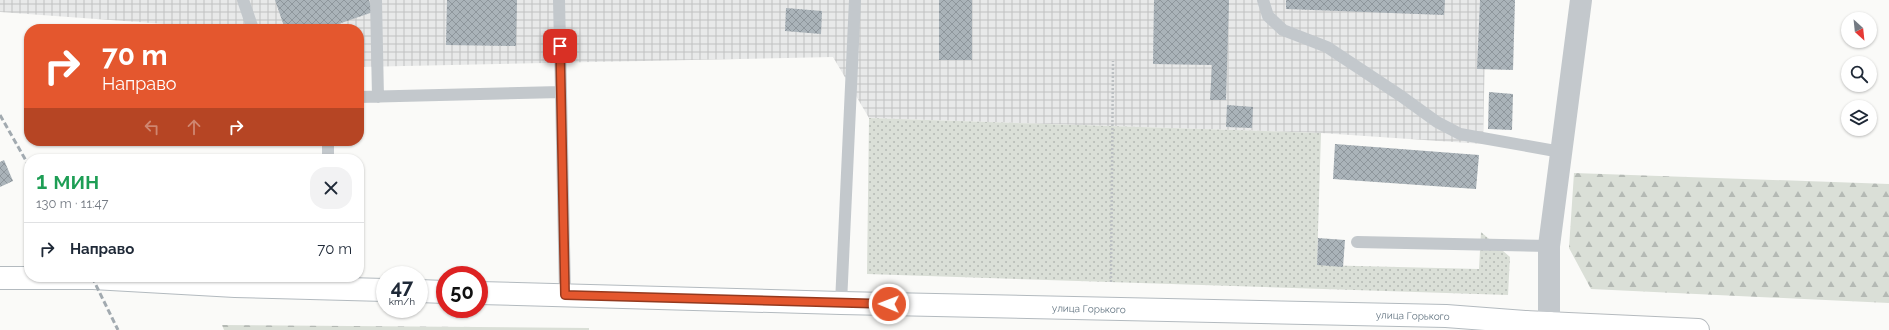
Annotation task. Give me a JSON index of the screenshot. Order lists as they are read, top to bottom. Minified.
{"streets":{"main road":["улица Горького"]},"north":"bottom right","page":{"turn":["70 m","Направо"],"heading":["1 мин","130 m · 11:47"],"list":[{"name":"Направо","value":"70 m"}],"speed":"47 km/h","limit":"50"}}
